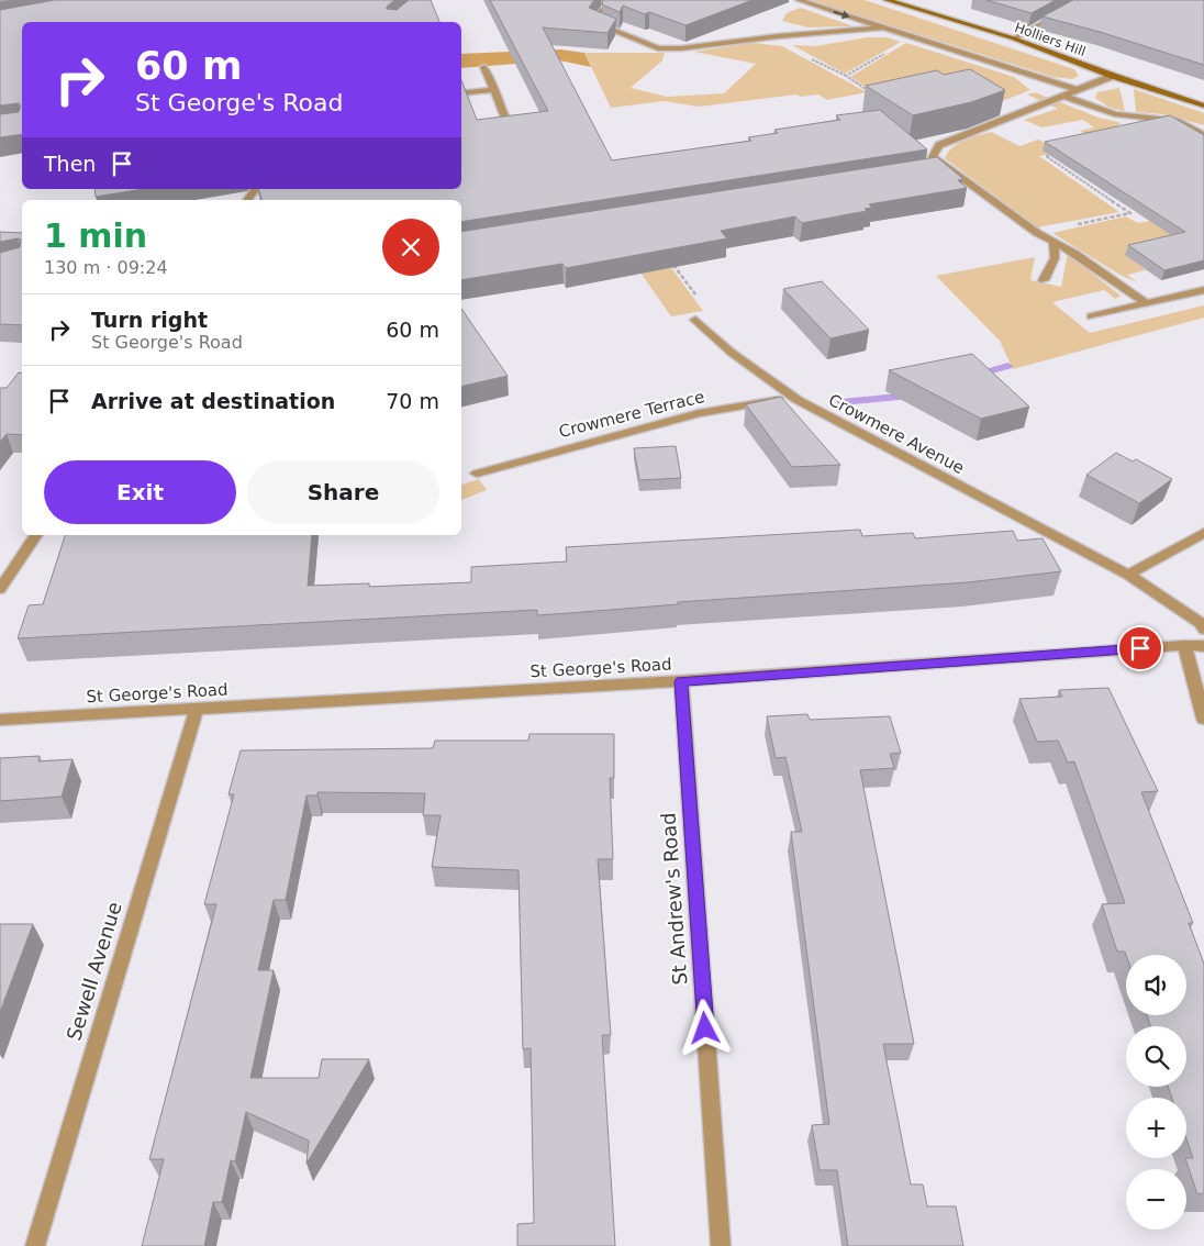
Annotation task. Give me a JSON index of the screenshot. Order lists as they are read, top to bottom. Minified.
{"streets":{"main road":["Holliers Hill"],"street":["Crowmere Terrace","Crowmere Avenue","St George's Road","St Andrew's Road","Sewell Avenue"]},"crossings":[["Crowmere Terrace","Crowmere Avenue"],["St George's Road","St Andrew's Road"],["St George's Road","Sewell Avenue"]],"page":{"turn":["60 m","St George's Road"],"then":"Then","heading":["1 min","130 m · 09:24"],"list":[{"name":"Turn right","note":"St George's Road","value":"60 m"},{"name":"Arrive at destination","value":"70 m"}],"buttons":["Exit","Share"],"map_buttons":["+","−"]}}
